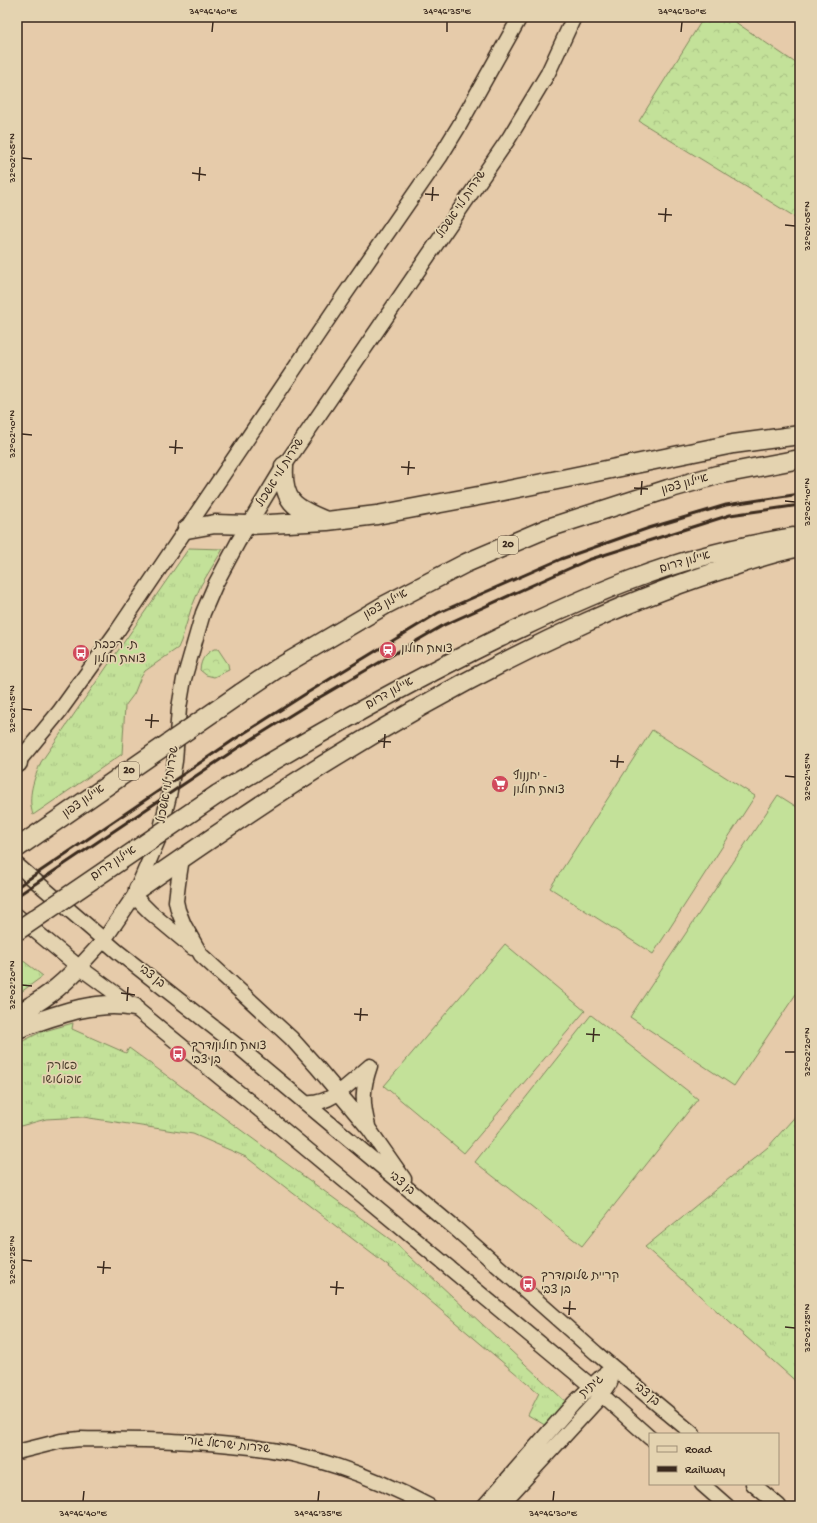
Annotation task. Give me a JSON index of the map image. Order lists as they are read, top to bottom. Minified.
{"streets":{"highway":["איילון צפון","20","איילון דרום"],"main road":["שדרות לוי אשכול","בן צבי","גיתית","שדרות ישראל גורי"]},"crossings":[["שדרות לוי אשכול","בן צבי"],["בן צבי","גיתית"]],"parks":["פארק אפוטושו"],"places":{"station":["צומת חולון"],"bus stop":["ת. רכבת צומת חולון","צומת חולון/דרך בן צבי","קריית שלום/דרך בן צבי"],"supermarket":["יחננוף - צומת חולון"]},"legend":["Road","Railway"],"coordinates":["34°46'40\"E","34°46'35\"E","34°46'30\"E","32°02'05\"N","32°02'10\"N","32°02'15\"N","32°02'20\"N","32°02'25\"N"]}
